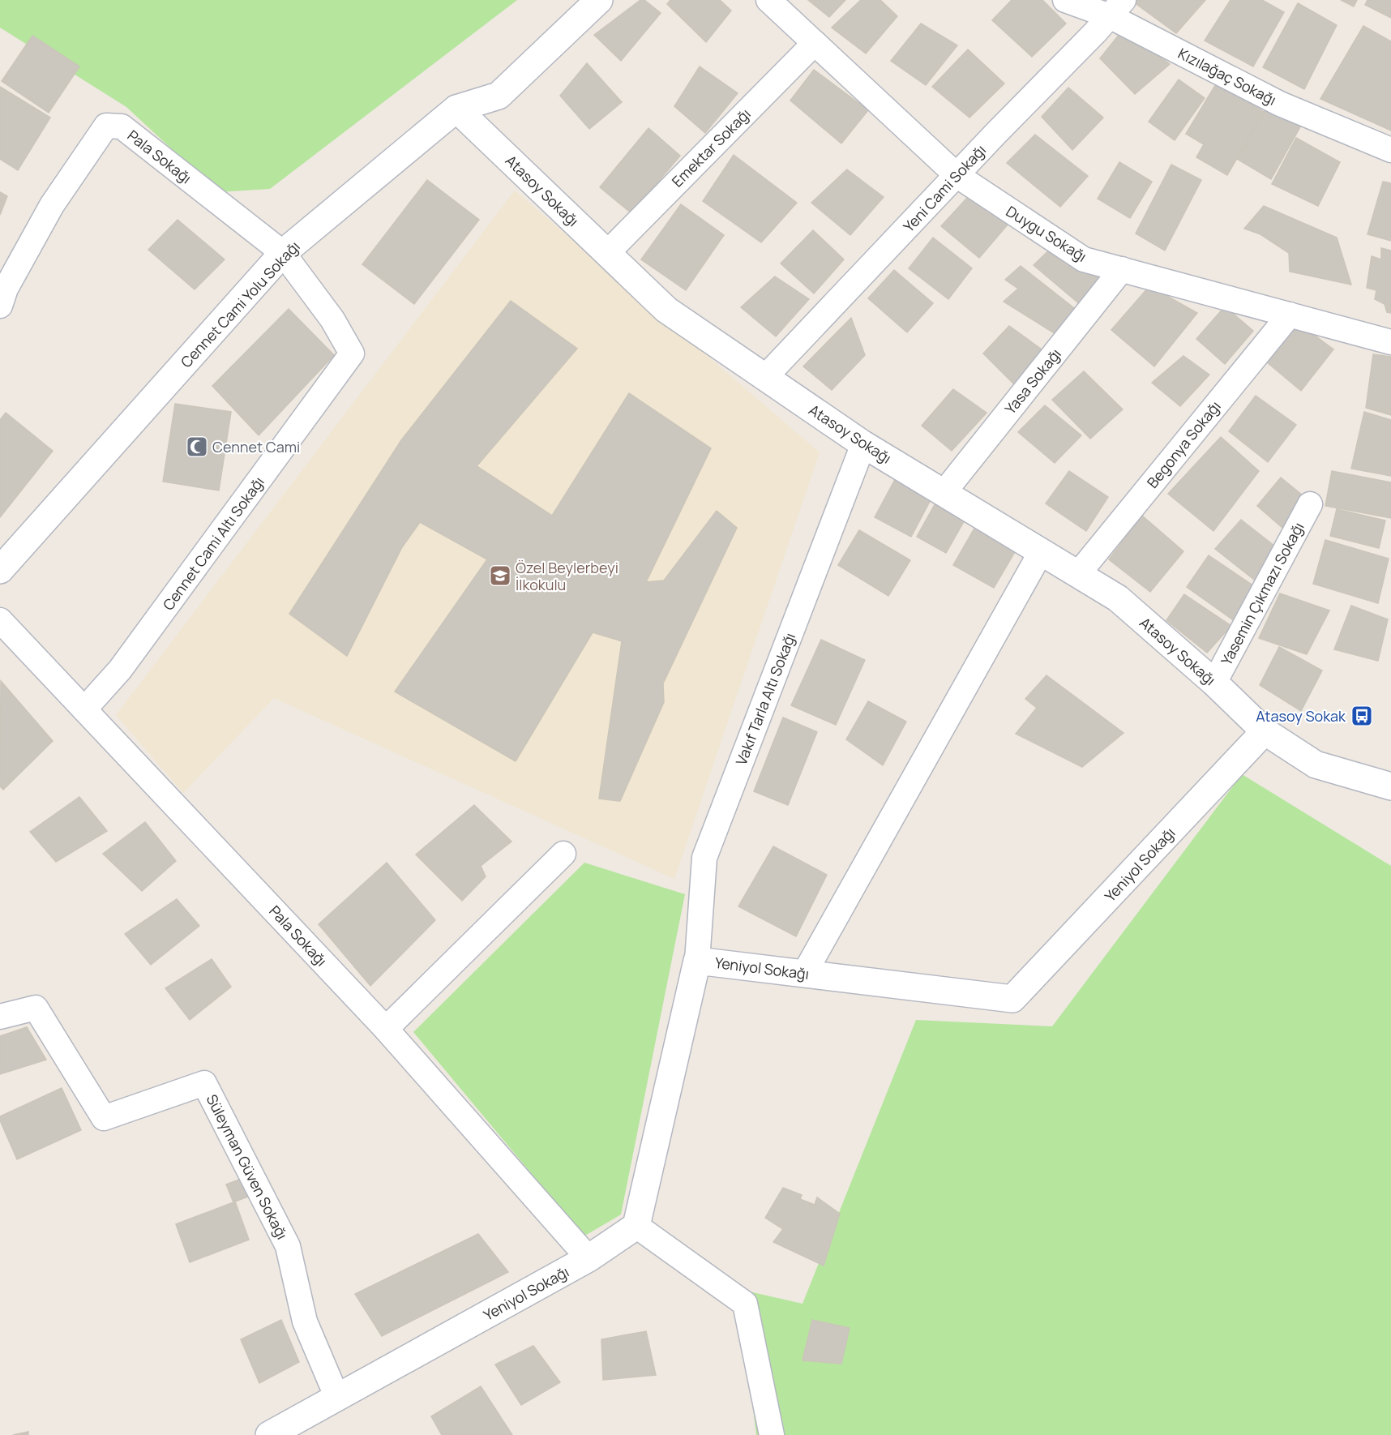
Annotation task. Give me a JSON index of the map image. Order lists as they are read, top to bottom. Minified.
{"streets":{"street":["Kızılağaç Sokağı","Emektar Sokağı","Pala Sokağı","Yeni Cami Sokağı","Atasoy Sokağı","Duygu Sokağı","Cennet Cami Yolu Sokağı","Yasa Sokağı","Begonya Sokağı","Cennet Cami Altı Sokağı","Yasemin Çıkmazı Sokağı","Vakıf Tarla Altı Sokağı","Yeniyol Sokağı","Süleyman Güven Sokağı"]},"crossings":[["Kızılağaç Sokağı","Yeni Cami Sokağı"],["Emektar Sokağı","Atasoy Sokağı"],["Emektar Sokağı","Duygu Sokağı"],["Pala Sokağı","Cennet Cami Yolu Sokağı"],["Pala Sokağı","Cennet Cami Altı Sokağı"],["Pala Sokağı","Yeniyol Sokağı"],["Yeni Cami Sokağı","Atasoy Sokağı"],["Yeni Cami Sokağı","Duygu Sokağı"],["Atasoy Sokağı","Cennet Cami Yolu Sokağı"],["Atasoy Sokağı","Yasa Sokağı"],["Atasoy Sokağı","Begonya Sokağı"],["Atasoy Sokağı","Yasemin Çıkmazı Sokağı"],["Atasoy Sokağı","Vakıf Tarla Altı Sokağı"],["Atasoy Sokağı","Yeniyol Sokağı"],["Duygu Sokağı","Yasa Sokağı"],["Duygu Sokağı","Begonya Sokağı"],["Cennet Cami Yolu Sokağı","Cennet Cami Altı Sokağı"],["Vakıf Tarla Altı Sokağı","Yeniyol Sokağı"],["Yeniyol Sokağı","Süleyman Güven Sokağı"]],"places":{"mosque":["Cennet Cami"],"school or university":["Özel Beylerbeyi İlkokulu"],"bus stop":["Atasoy Sokak"]}}
